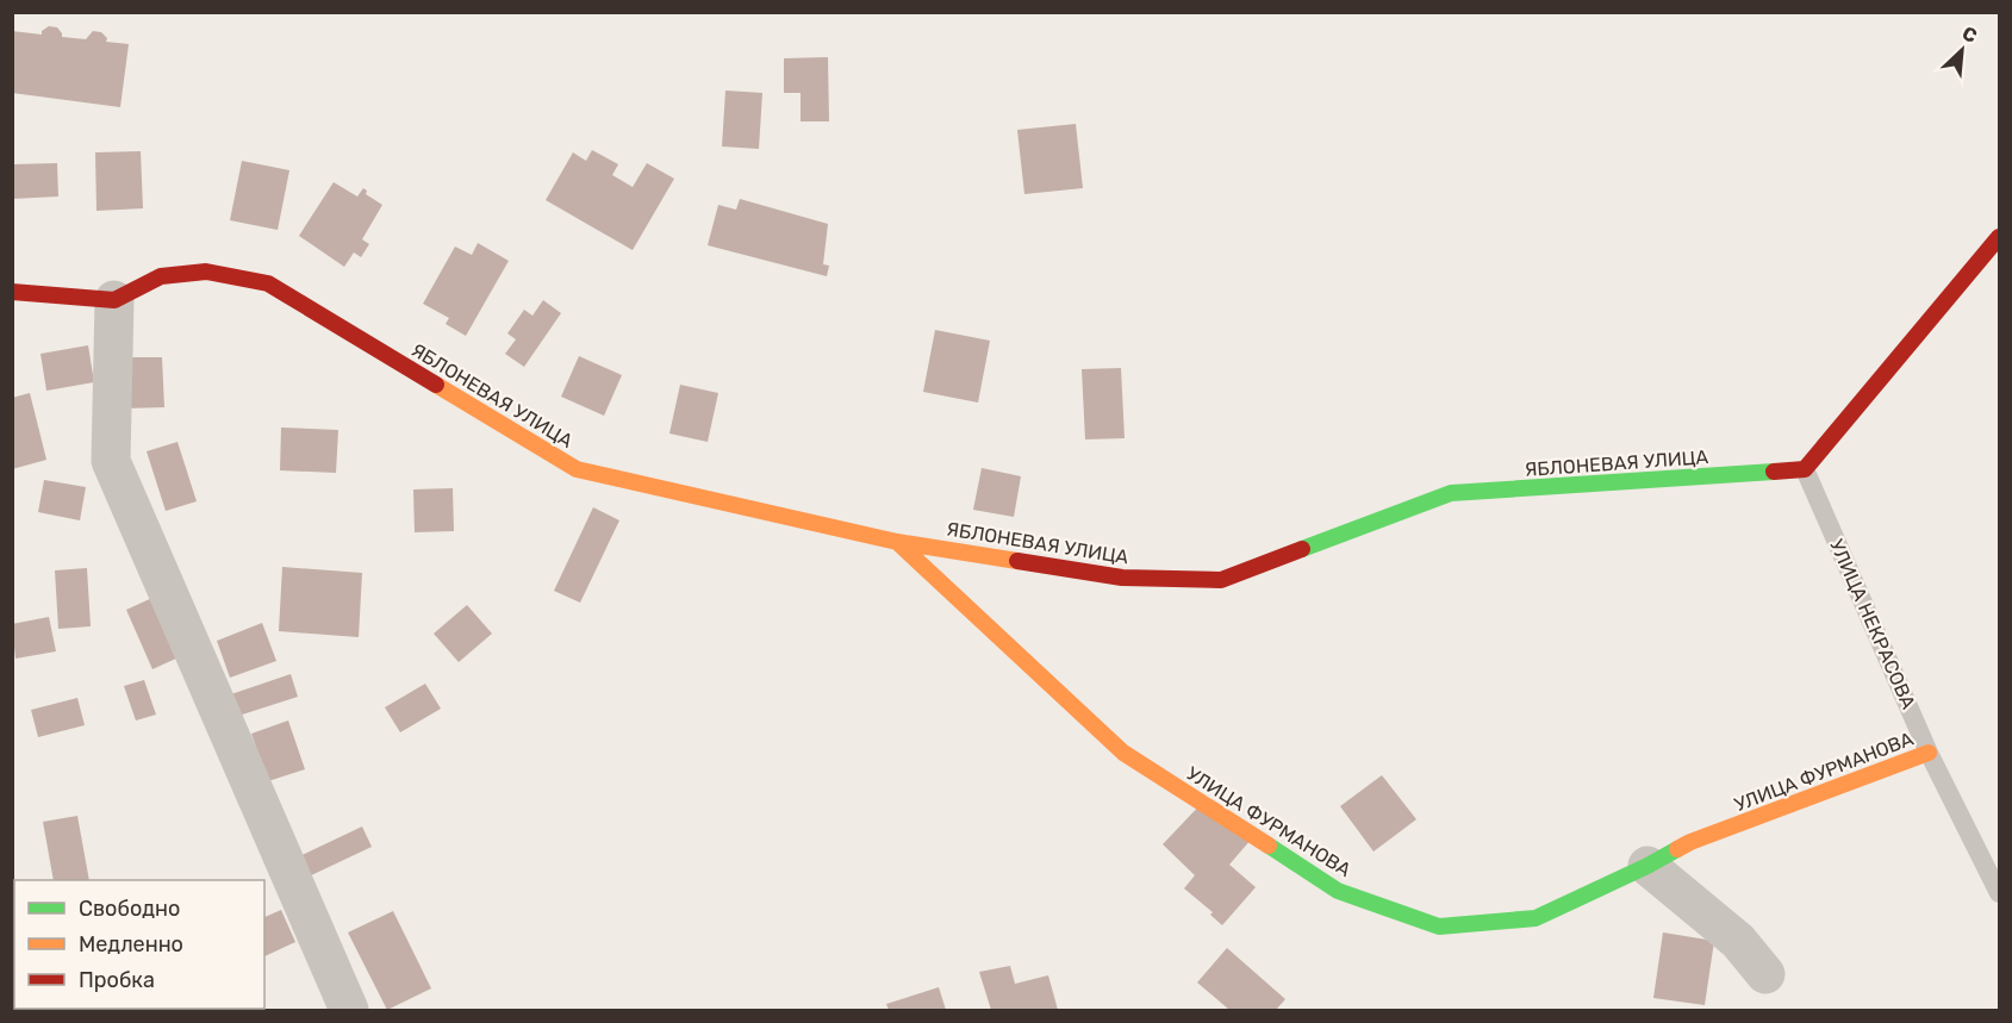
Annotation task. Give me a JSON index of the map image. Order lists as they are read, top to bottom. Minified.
{"streets":{"street":["ЯБЛОНЕВАЯ УЛИЦА","УЛИЦА ФУРМАНОВА"],"lane":["УЛИЦА НЕКРАСОВА"]},"crossings":[["ЯБЛОНЕВАЯ УЛИЦА","УЛИЦА НЕКРАСОВА"],["ЯБЛОНЕВАЯ УЛИЦА","УЛИЦА ФУРМАНОВА"],["УЛИЦА НЕКРАСОВА","УЛИЦА ФУРМАНОВА"]],"legend":["Свободно","Медленно","Пробка"],"north":"top right"}
